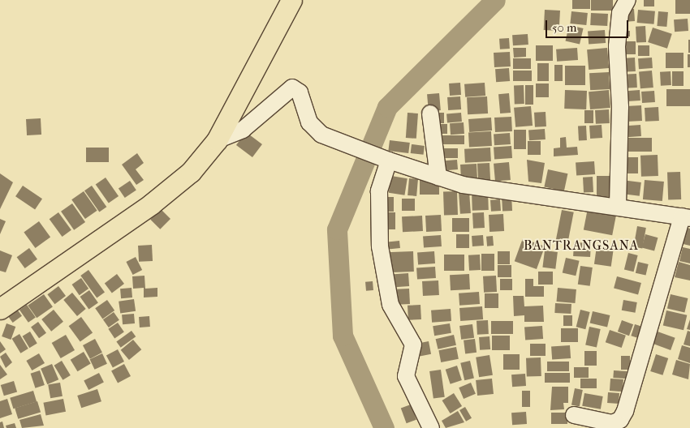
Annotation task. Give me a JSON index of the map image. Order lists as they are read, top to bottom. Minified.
{"districts":["BANTRANGSANA"],"scale_bar":"50 m"}
